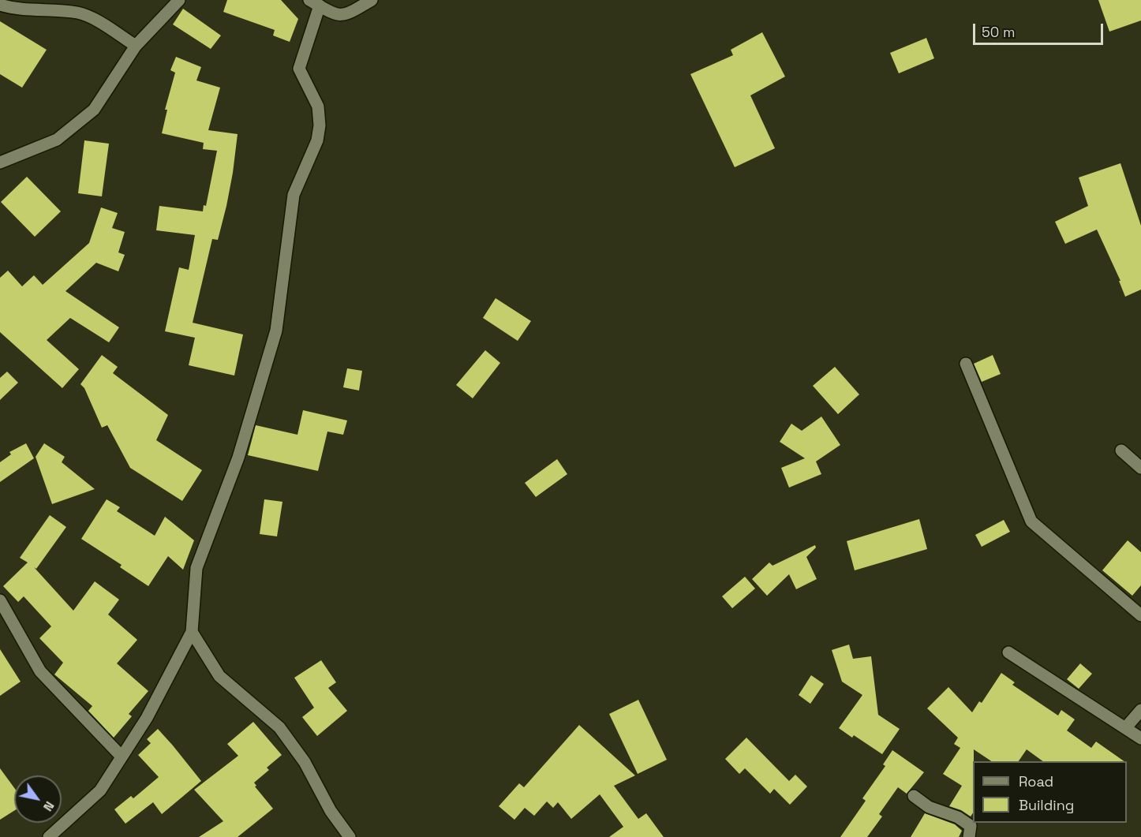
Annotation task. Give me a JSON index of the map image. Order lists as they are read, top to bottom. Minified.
{"legend":["Road","Building"],"scale_bar":"50 m","north":"bottom right"}
